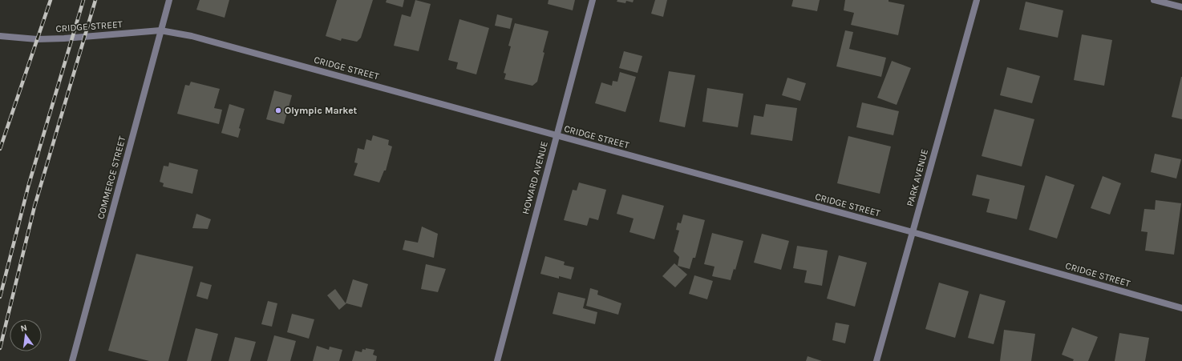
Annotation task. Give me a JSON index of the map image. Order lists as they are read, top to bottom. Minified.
{"streets":{"street":["CRIDGE STREET","COMMERCE STREET","HOWARD AVENUE","PARK AVENUE"]},"crossings":[["CRIDGE STREET","COMMERCE STREET"],["CRIDGE STREET","HOWARD AVENUE"],["CRIDGE STREET","PARK AVENUE"]],"places":["Olympic Market"],"north":"top"}
